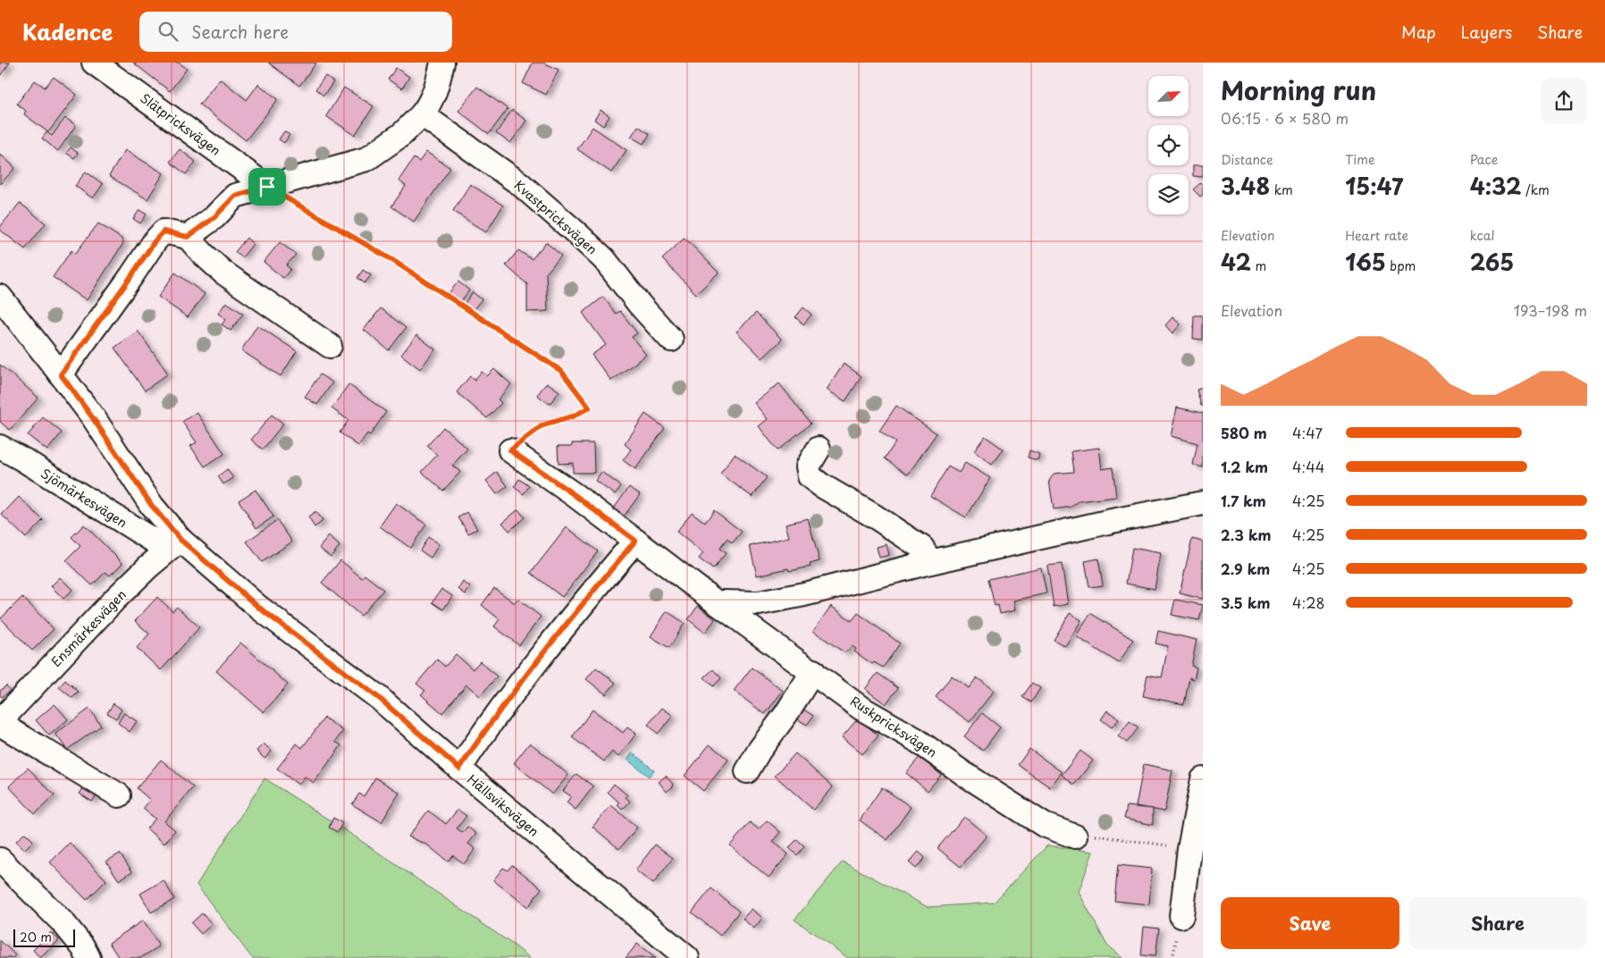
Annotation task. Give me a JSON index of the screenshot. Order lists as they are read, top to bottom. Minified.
{"streets":{"street":["Slätpricksvägen","Kvastpricksvägen","Sjömärkesvägen","Ensmärkesvägen","Ruskpricksvägen","Hällsviksvägen"]},"crossings":[["Sjömärkesvägen","Ensmärkesvägen"],["Sjömärkesvägen","Hällsviksvägen"],["Ensmärkesvägen","Hällsviksvägen"]],"scale_bar":"20 m","north":"top right","page":{"header":"Kadence","search":"Search here","nav":["Map","Layers","Share"],"heading":["Morning run","06:15 · 6 × 580 m"],"stats":[["Distance","3.48 km"],["Time","15:47"],["Pace","4:32 /km"],["Elevation","42 m"],["Heart rate","165 bpm"],["kcal","265"]],"chart":["Elevation","193–198 m"],"list":[{"name":"580 m","note":"4:47"},{"name":"1.2 km","note":"4:44"},{"name":"1.7 km","note":"4:25"},{"name":"2.3 km","note":"4:25"},{"name":"2.9 km","note":"4:25"},{"name":"3.5 km","note":"4:28"}],"buttons":["Save","Share"],"scale":"20 m"}}
